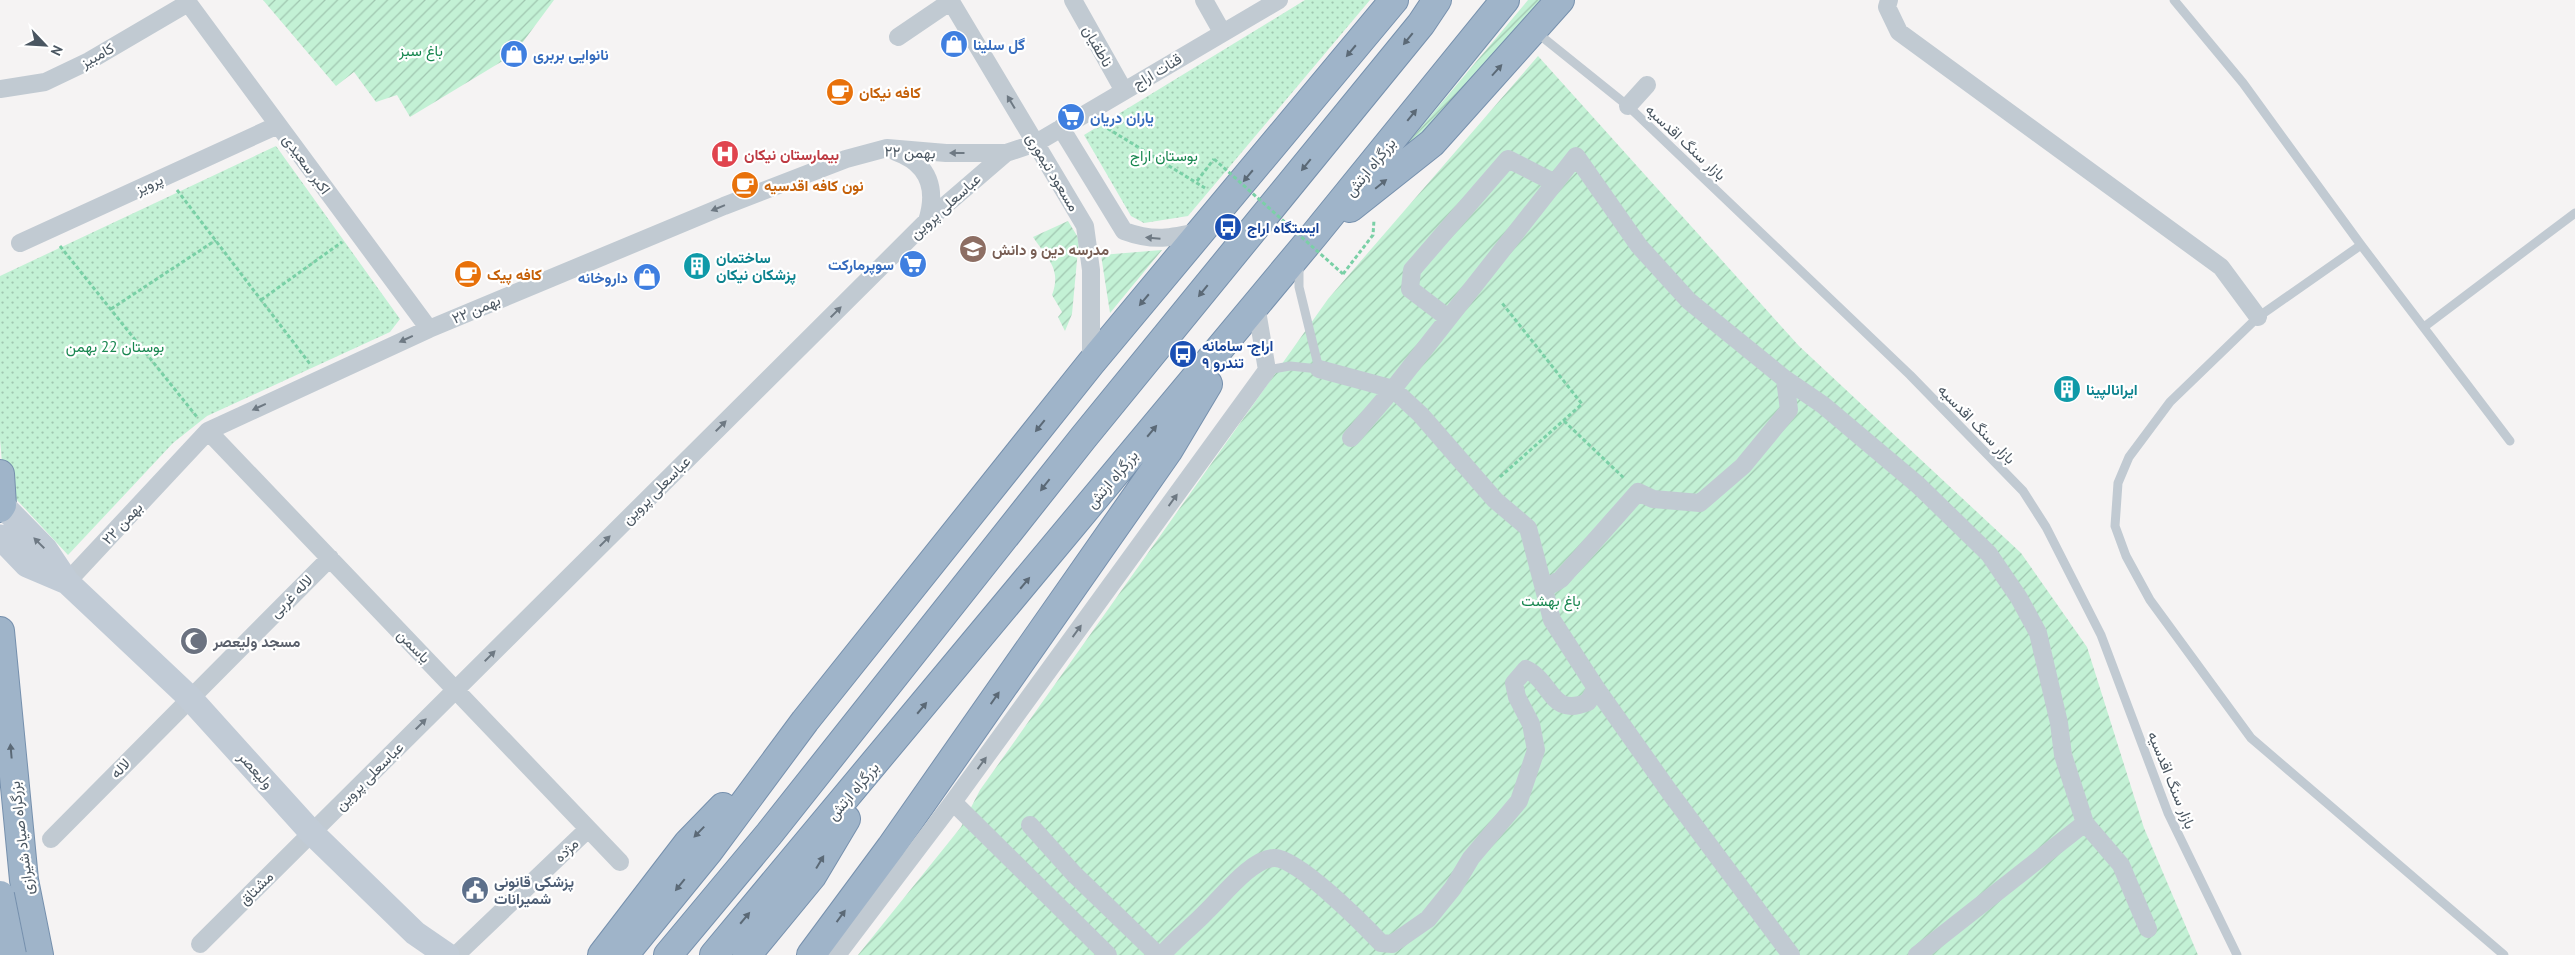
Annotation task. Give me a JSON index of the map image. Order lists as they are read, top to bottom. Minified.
{"streets":{"highway":["بزرگراه ارتش","بزرگراه صیاد شیرازی"],"main road":["ولیعصر"],"street":["ناطقیان","کامبیز","قنات اراج","۲۲ بهمن","اکبر سعیدی","مسعود تیموری","پرویز","عباسعلی پروین","لاله غربی","یاسمن","لاله","مژده","مشتاق"],"lane":["بازار سنگ اقدسیه"]},"crossings":[["ناطقیان","قنات اراج"],["کامبیز","اکبر سعیدی"],["قنات اراج","۲۲ بهمن"],["قنات اراج","مسعود تیموری"],["قنات اراج","عباسعلی پروین"],["۲۲ بهمن","اکبر سعیدی"],["۲۲ بهمن","عباسعلی پروین"],["۲۲ بهمن","یاسمن"],["۲۲ بهمن","ولیعصر"],["اکبر سعیدی","پرویز"],["عباسعلی پروین","یاسمن"],["عباسعلی پروین","ولیعصر"],["عباسعلی پروین","مشتاق"],["لاله غربی","یاسمن"],["لاله غربی","لاله"],["لاله غربی","ولیعصر"],["یاسمن","مژده"],["لاله","ولیعصر"],["ولیعصر","مشتاق"]],"one_way":["۲۲ بهمن","مسعود تیموری","عباسعلی پروین","بزرگراه صیاد شیرازی"],"parks":["باغ سبز","بوستان اراج","بوستان 22 بهمن","باغ بهشت"],"places":{"shop":["گل سلینا","نانوایی بربری","داروخانه"],"cafe":["کافه نیکان","نون کافه اقدسیه","کافه پیک"],"supermarket":["یاران دریان","سوپرمارکت"],"hospital":["بیمارستان نیکان"],"bus stop":["ایستگاه اراج","اراج- سامانه ۹ تندرو"],"school or university":["مدرسه دین و دانش"],"building":["ساختمان پزشکان نیکان","ایرانالپینا"],"mosque":["مسجد ولیعصر"],"public building":["پزشکی قانونی شمیرانات"]},"north":"bottom right"}
